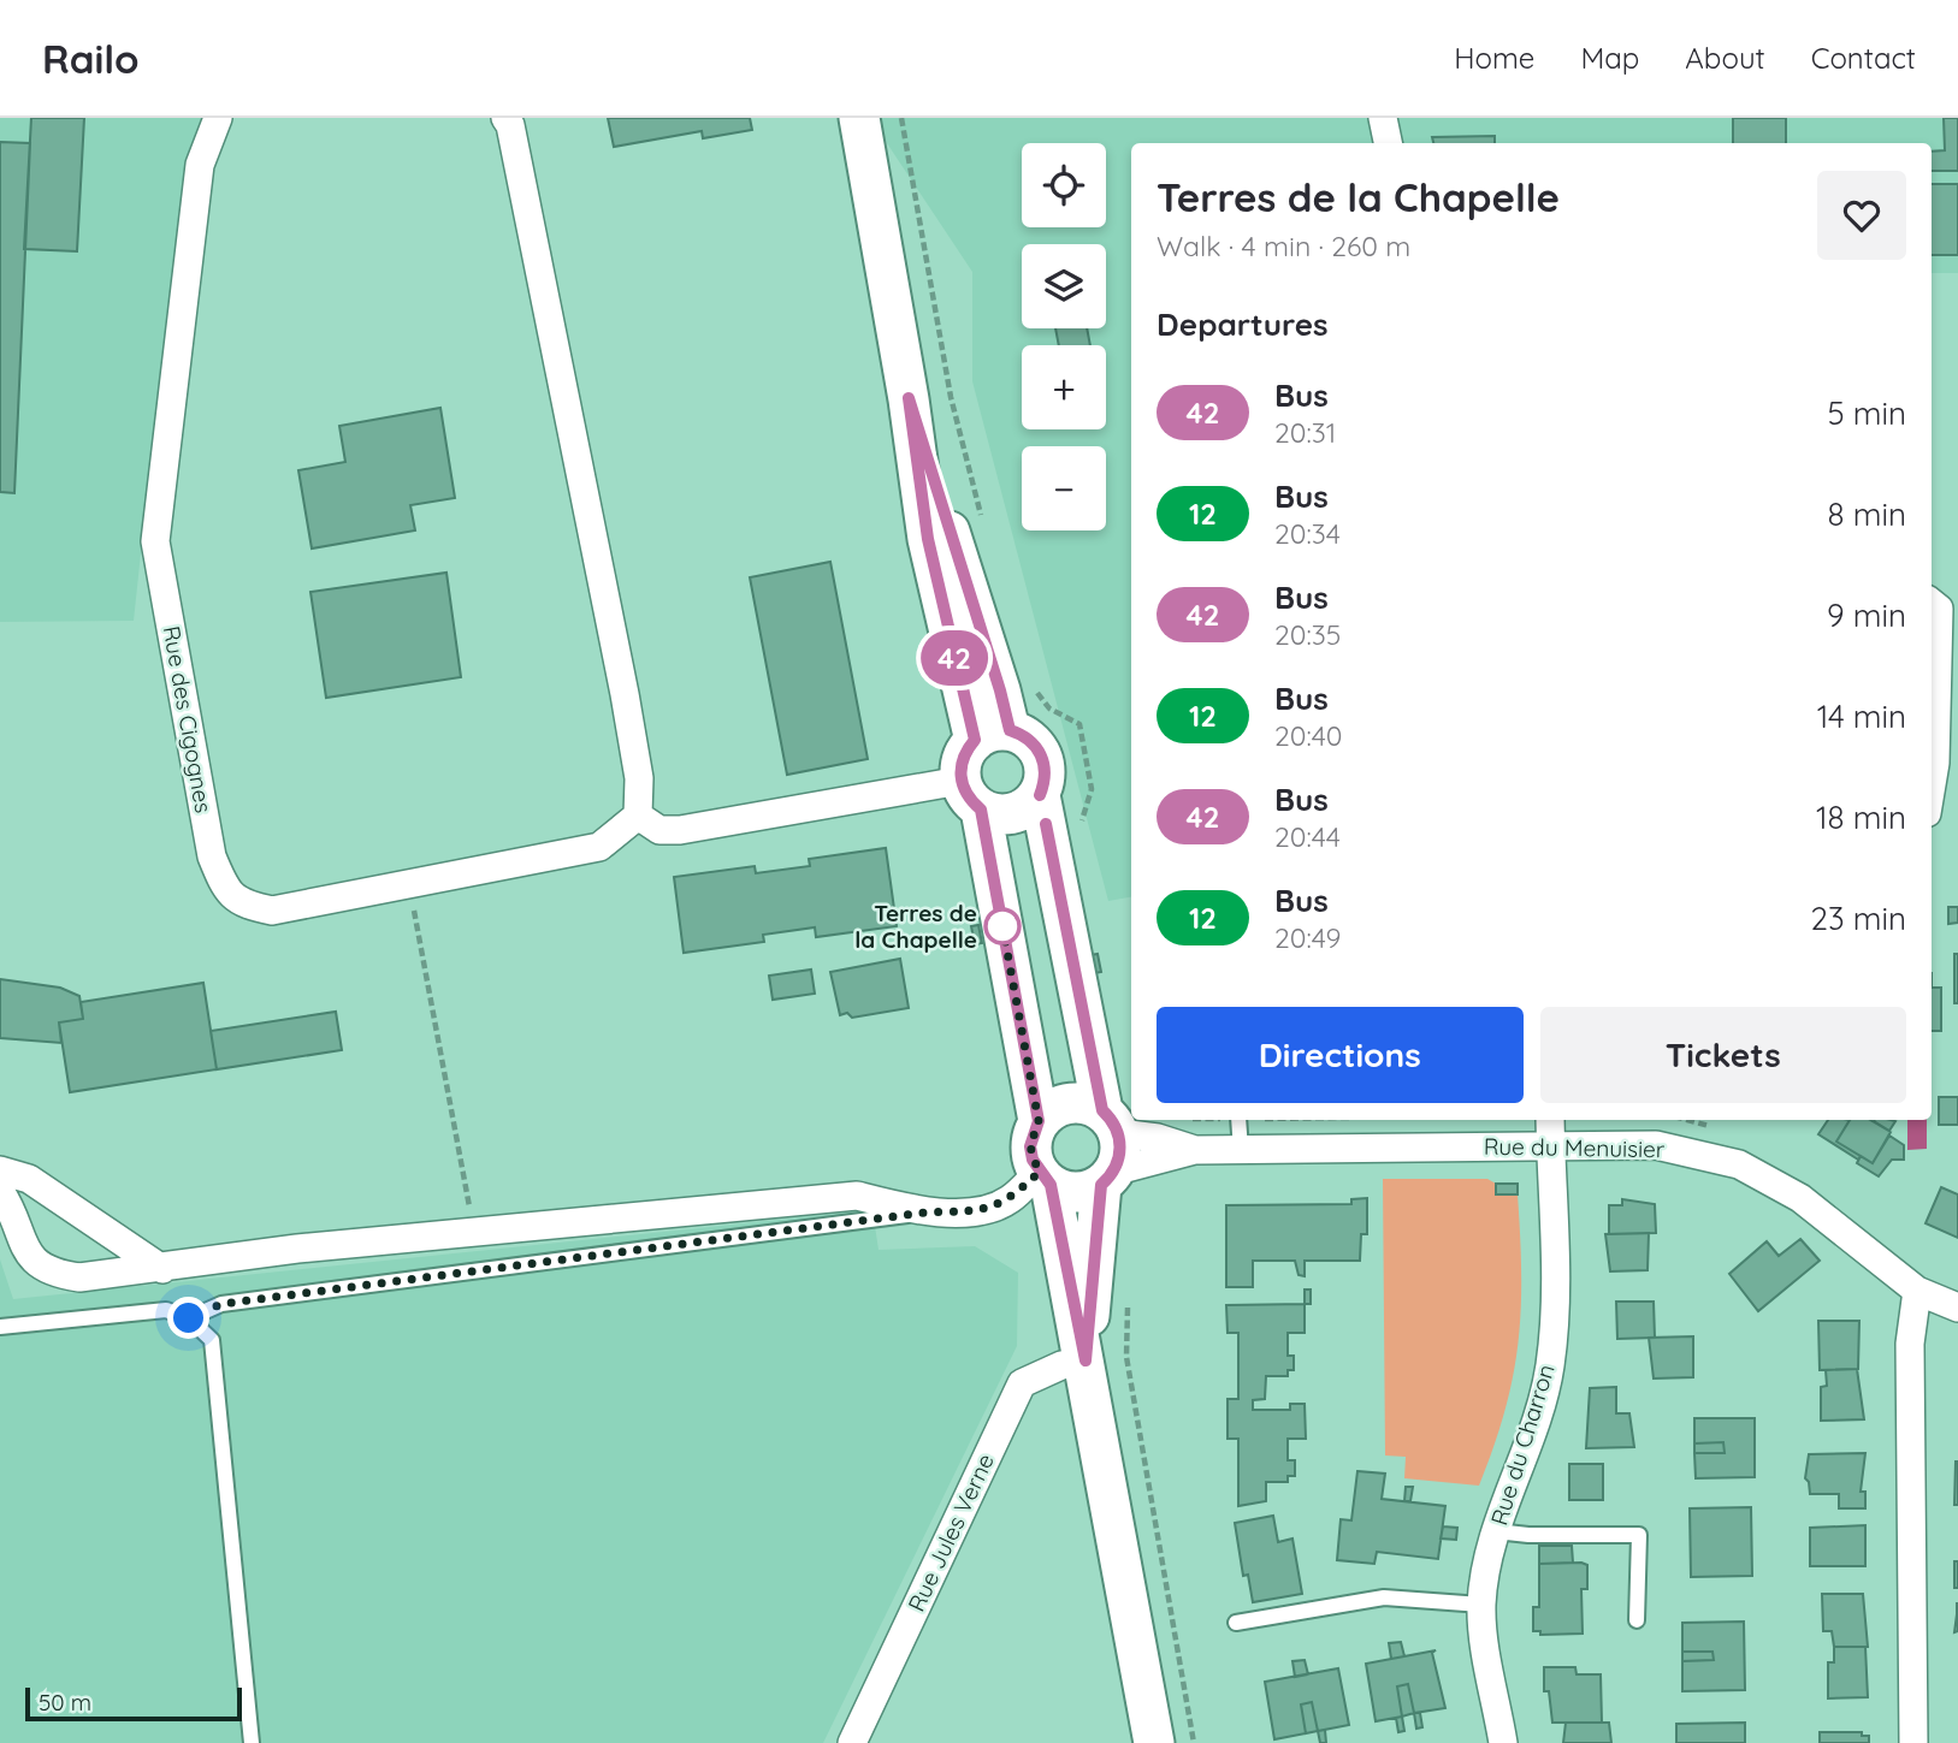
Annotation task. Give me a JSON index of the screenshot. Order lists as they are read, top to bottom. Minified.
{"streets":{"street":["Rue des Cigognes","Rue du Menuisier","Rue du Charron","Rue Jules Verne"]},"crossings":[["Rue du Menuisier","Rue du Charron"]],"places":["Terres de la Chapelle"],"lines":["bus line 42"],"scale_bar":"50 m","page":{"header":"Railo","nav":["Home","Map","About","Contact"],"on_map":"42","map_buttons":["+","−"],"heading":[["Terres de la Chapelle","Walk · 4 min · 260 m"],"Departures"],"list":[{"mark":"42","name":"Bus","note":"20:31","value":"5 min"},{"mark":"12","name":"Bus","note":"20:34","value":"8 min"},{"mark":"42","name":"Bus","note":"20:35","value":"9 min"},{"mark":"12","name":"Bus","note":"20:40","value":"14 min"},{"mark":"42","name":"Bus","note":"20:44","value":"18 min"},{"mark":"12","name":"Bus","note":"20:49","value":"23 min"}],"buttons":["Directions","Tickets"],"scale":"50 m"}}
